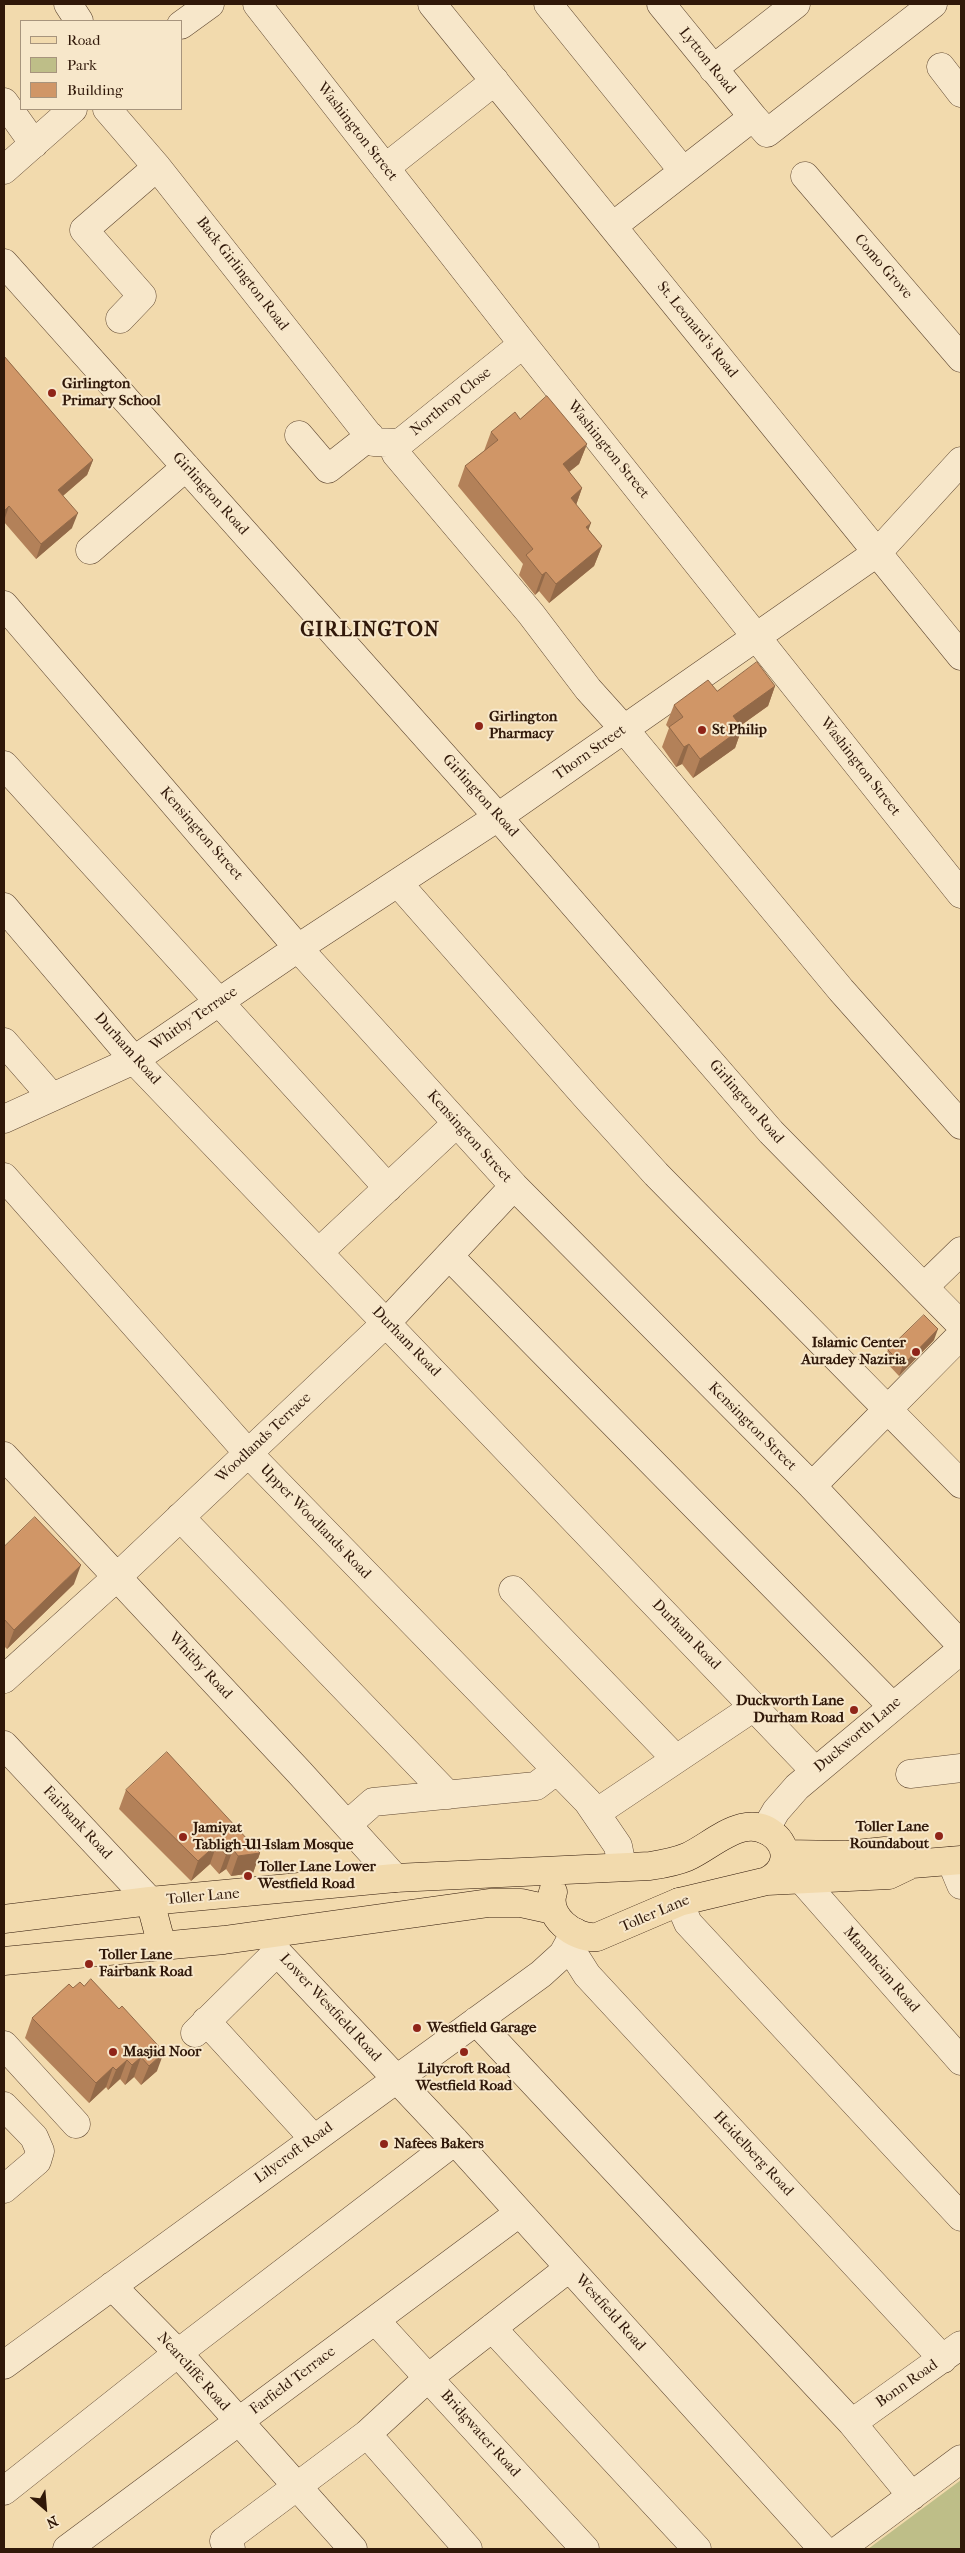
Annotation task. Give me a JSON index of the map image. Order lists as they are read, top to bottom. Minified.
{"streets":{"main road":["Toller Lane"],"street":["Lytton Road","Washington Street","Como Grove","Back Girlington Road","St. Leonard's Road","Northrop Close","Girlington Road","Thorn Street","Kensington Street","Whitby Terrace","Durham Road","Woodlands Terrace","Upper Woodlands Road","Whitby Road","Duckworth Lane","Fairbank Road","Mannheim Road","Lower Westfield Road","Lilycroft Road","Heidelberg Road","Westfield Road","Nearcliffe Road","Farfield Terrace","Bonn Road","Bridgwater Road"]},"crossings":[["Washington Street","Northrop Close"],["Washington Street","Thorn Street"],["Back Girlington Road","Northrop Close"],["Back Girlington Road","Thorn Street"],["St. Leonard's Road","Thorn Street"],["Girlington Road","Thorn Street"],["Thorn Street","Kensington Street"],["Thorn Street","Whitby Terrace"],["Kensington Street","Whitby Terrace"],["Kensington Street","Woodlands Terrace"],["Whitby Terrace","Durham Road"],["Durham Road","Woodlands Terrace"],["Durham Road","Duckworth Lane"],["Woodlands Terrace","Upper Woodlands Road"],["Woodlands Terrace","Whitby Road"],["Upper Woodlands Road","Toller Lane"],["Whitby Road","Toller Lane"],["Duckworth Lane","Toller Lane"],["Fairbank Road","Toller Lane"],["Toller Lane","Mannheim Road"],["Toller Lane","Lilycroft Road"],["Toller Lane","Heidelberg Road"],["Lower Westfield Road","Lilycroft Road"],["Lower Westfield Road","Westfield Road"],["Lilycroft Road","Heidelberg Road"],["Lilycroft Road","Westfield Road"],["Lilycroft Road","Nearcliffe Road"],["Heidelberg Road","Bonn Road"],["Westfield Road","Farfield Terrace"],["Nearcliffe Road","Farfield Terrace"],["Farfield Terrace","Bridgwater Road"]],"districts":["GIRLINGTON"],"places":["Girlington Primary School","Girlington Pharmacy","St Philip","Islamic Center Auradey Naziria","Duckworth Lane Durham Road","Toller Lane Roundabout","Jamiyat Tabligh-Ul-Islam Mosque","Toller Lane Lower Westfield Road","Toller Lane Fairbank Road","Westfield Garage","Masjid Noor","Lilycroft Road Westfield Road","Nafees Bakers"],"legend":["Road","Park","Building"],"north":"bottom right"}
